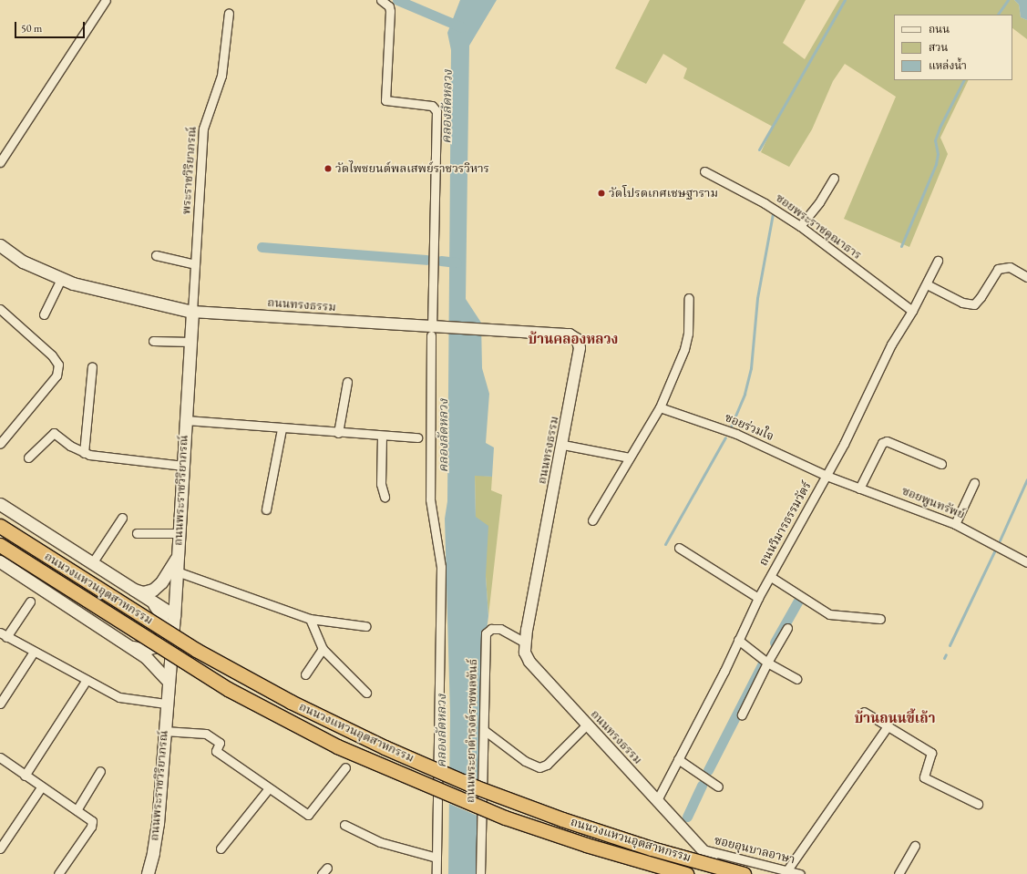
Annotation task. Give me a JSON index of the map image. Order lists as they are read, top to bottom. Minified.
{"streets":{"main road":["ถนนพระราชวิริยาภรณ์","ถนนวงแหวนอุตสาหกรรม"],"street":["พระราชวิริยาภรณ์","ซอยพระราชคุณาธาร","ถนนทรงธรรม","ซอยร่วมใจ","ซอยพูนทรัพย์","ถนนวิมารธรรมวัตร์","ถนนพระยาดำรงค์ราชพลขันธ์","ซอยอุนบาลอาษา"]},"crossings":[["พระราชวิริยาภรณ์","ถนนทรงธรรม"],["พระราชวิริยาภรณ์","ถนนพระราชวิริยาภรณ์"],["ซอยพระราชคุณาธาร","ถนนวิมารธรรมวัตร์"],["ถนนทรงธรรม","ถนนพระราชวิริยาภรณ์"],["ถนนทรงธรรม","ถนนวิมารธรรมวัตร์"],["ถนนทรงธรรม","ถนนพระยาดำรงค์ราชพลขันธ์"],["ถนนทรงธรรม","ซอยอุนบาลอาษา"],["ซอยร่วมใจ","ซอยพูนทรัพย์"],["ซอยร่วมใจ","ถนนวิมารธรรมวัตร์"],["ถนนพระราชวิริยาภรณ์","ถนนวงแหวนอุตสาหกรรม"],["ซอยพูนทรัพย์","ถนนวิมารธรรมวัตร์"]],"districts":["บ้านคลองหลวง","บ้านถนนขี้เถ้า"],"water":["คลองลัดหลวง"],"places":["วัดไพชยนต์พลเสพย์ราชวรวิหาร","วัดโปรดเกศเชษฐาราม"],"legend":["ถนน","สวน","แหล่งน้ำ"],"scale_bar":"50 m"}
